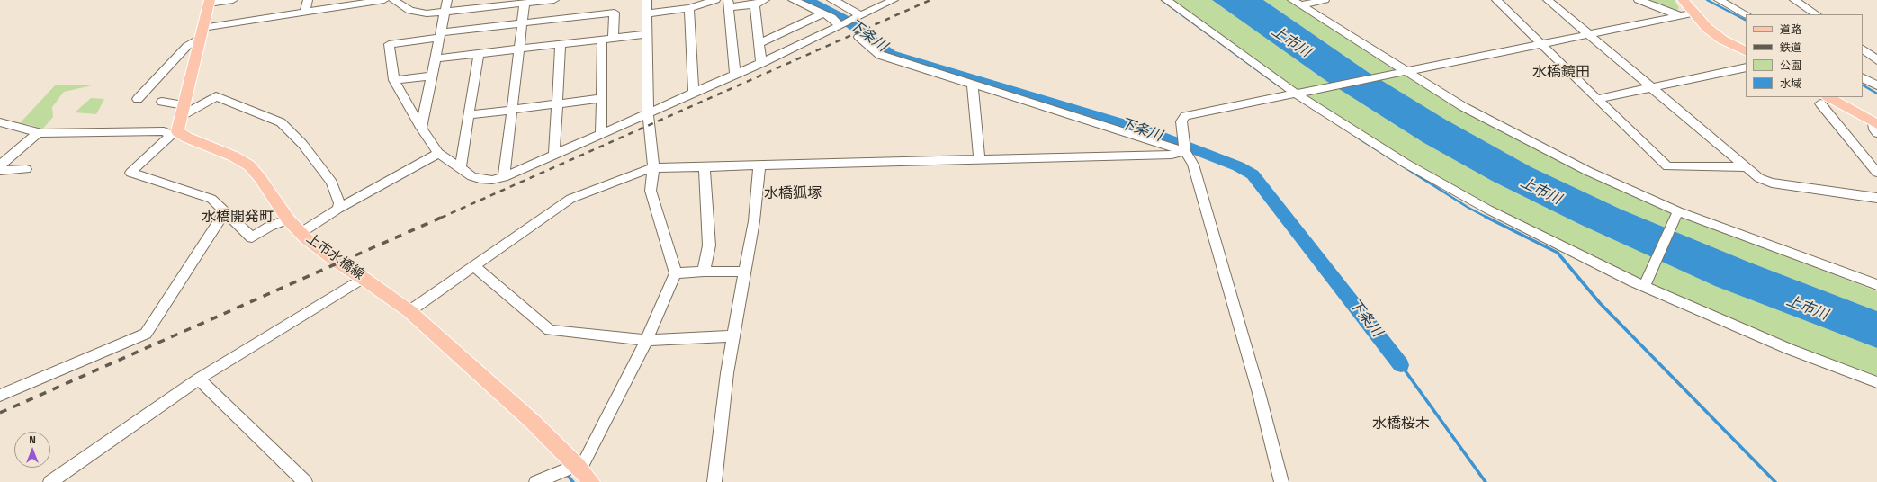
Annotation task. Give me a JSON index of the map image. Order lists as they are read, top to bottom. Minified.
{"streets":{"main road":["上市水橋線"]},"districts":["水橋鏡田","水橋狐塚","水橋開発町","水橋桜木"],"water":["下条川","上市川"],"legend":["道路","鉄道","公園","水域"],"north":"top"}
